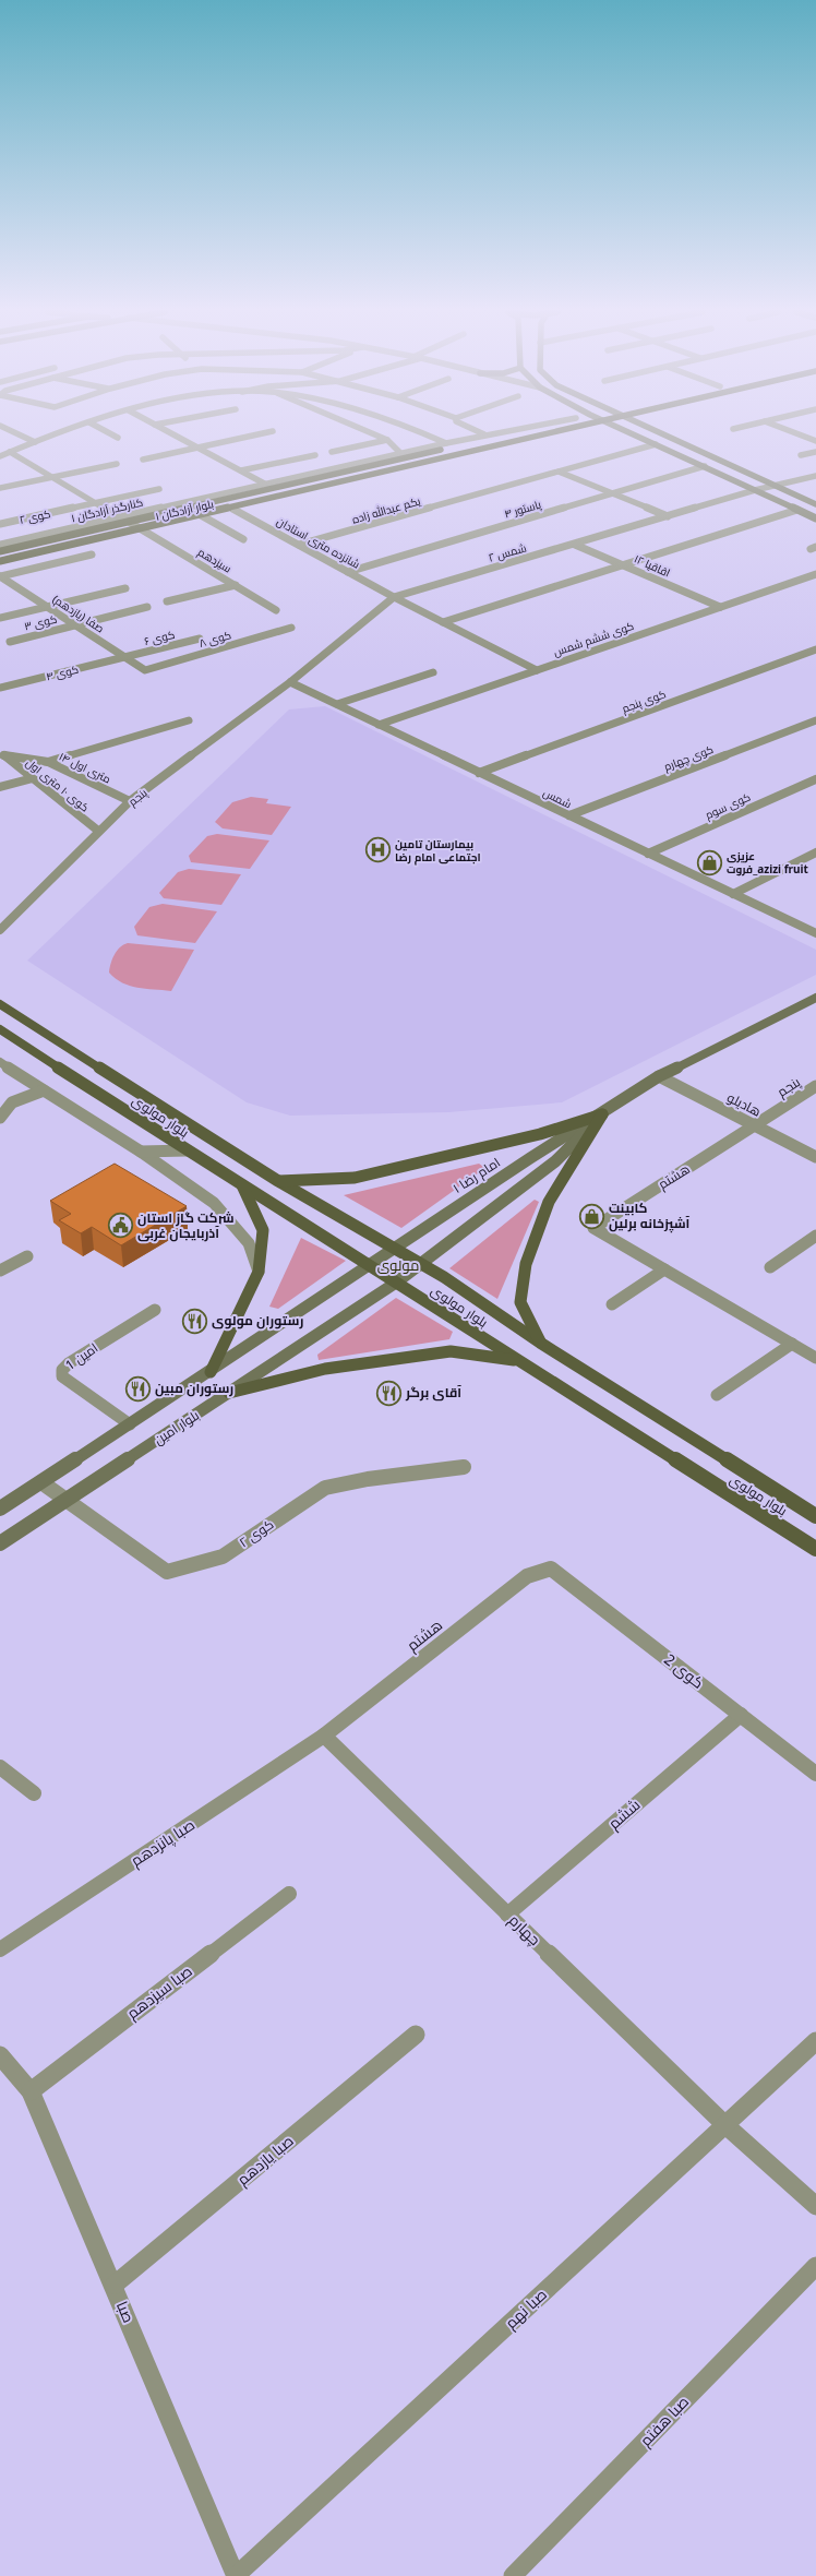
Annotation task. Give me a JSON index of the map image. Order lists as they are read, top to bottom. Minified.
{"streets":{"main road":["بلوار آزادگان ۱","بلوار مولوی","امام رضا ۱","بلوار امین"],"street":["پاستور ۴","کنارگذر آزادگان ۱","یکم عبدالله زاده","کوی ۲","شانزده متری استادان","شمس ۲","سیزدهم","اقاقیا ۱۲","صفا (یازدهم)","کوی ۳","کوی ۶","کوی ۸","کوی ششم شمس","کوی ۴","کوی پنجم","کوی چهارم","۱۴ متری اول","کوی ۱۰ متری اول","پنجم","شمس","کوی سوم","هادیلو","هشتم","امین 1","کوی 2","ششم","صبا پانزدهم","چهارم","صبا سیزدهم","صبا یازدهم","صبا نهم","صبا","صبا هفتم"]},"crossings":[["پاستور ۴","شانزده متری استادان"],["بلوار آزادگان ۱","شانزده متری استادان"],["بلوار آزادگان ۱","سیزدهم"],["یکم عبدالله زاده","شانزده متری استادان"],["کوی ۲","بلوار امین"],["شانزده متری استادان","شمس ۲"],["شانزده متری استادان","کوی ششم شمس"],["شمس ۲","اقاقیا ۱۲"],["شمس ۲","پنجم"],["شمس ۲","شمس"],["اقاقیا ۱۲","کوی ششم شمس"],["صفا (یازدهم)","کوی ۳"],["صفا (یازدهم)","کوی ۶"],["صفا (یازدهم)","کوی ۸"],["صفا (یازدهم)","کوی ۴"],["کوی ۶","کوی ۴"],["کوی ششم شمس","شمس"],["کوی پنجم","شمس"],["کوی چهارم","شمس"],["۱۴ متری اول","کوی ۱۰ متری اول"],["۱۴ متری اول","پنجم"],["کوی ۱۰ متری اول","پنجم"],["پنجم","شمس"],["پنجم","هادیلو"],["پنجم","هشتم"],["شمس","کوی سوم"],["هادیلو","امام رضا ۱"],["هادیلو","هشتم"],["بلوار مولوی","امام رضا ۱"],["بلوار مولوی","بلوار امین"],["امام رضا ۱","بلوار امین"],["هشتم","کوی 2"],["هشتم","صبا پانزدهم"],["هشتم","چهارم"],["کوی 2","ششم"],["ششم","چهارم"],["صبا پانزدهم","چهارم"],["چهارم","صبا نهم"],["صبا سیزدهم","صبا"],["صبا یازدهم","صبا"],["صبا نهم","صبا"]],"districts":["مولوی"],"places":{"hospital":["بیمارستان تامین اجتماعی امام رضا"],"shop":["عزیزی فروت_azizi fruit","کابینت آشپزخانه برلین"],"public building":["شرکت گاز استان آذربایجان غربی"],"restaurant":["رستوران مولوی","رستوران مبین","آقاى برگر"]}}
